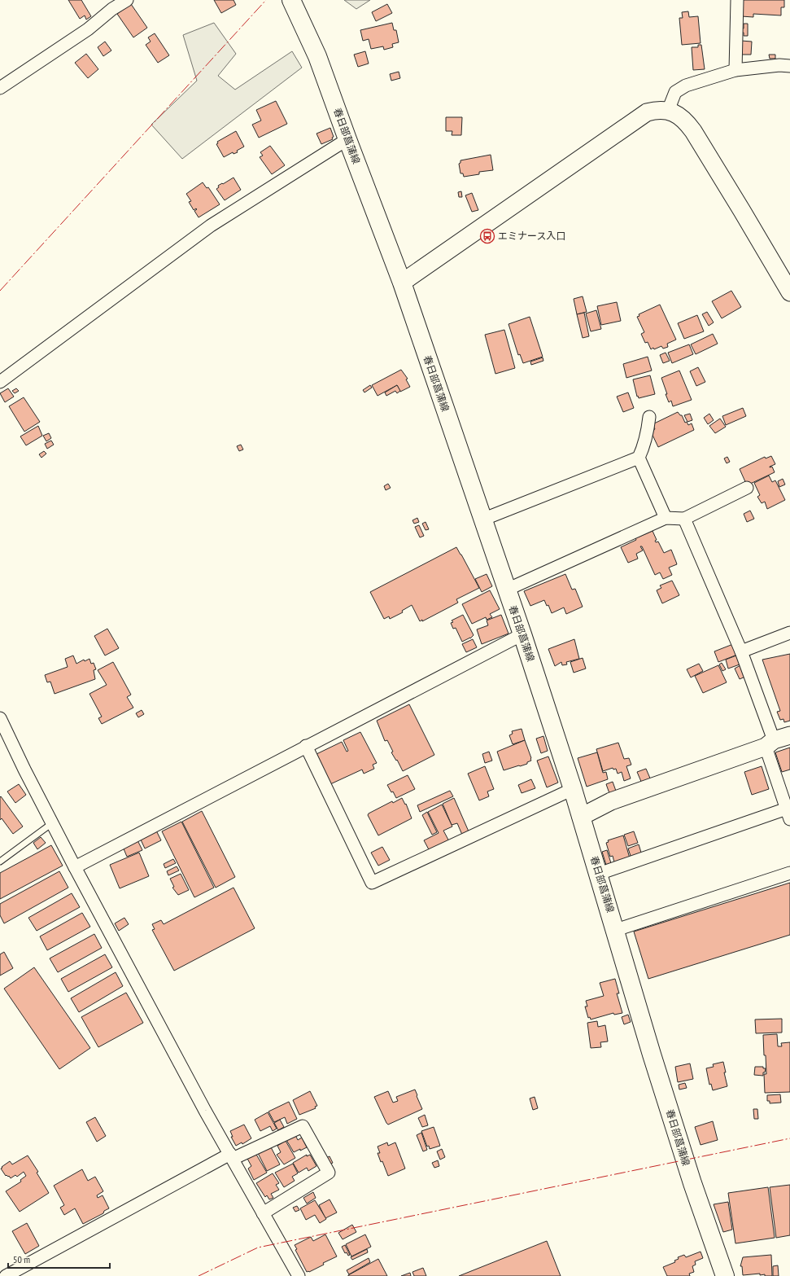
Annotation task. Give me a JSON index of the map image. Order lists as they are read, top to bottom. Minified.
{"streets":{"main road":["春日部菖蒲線"]},"places":{"bus stop":["エミナース入口"]},"scale_bar":"50 m"}
